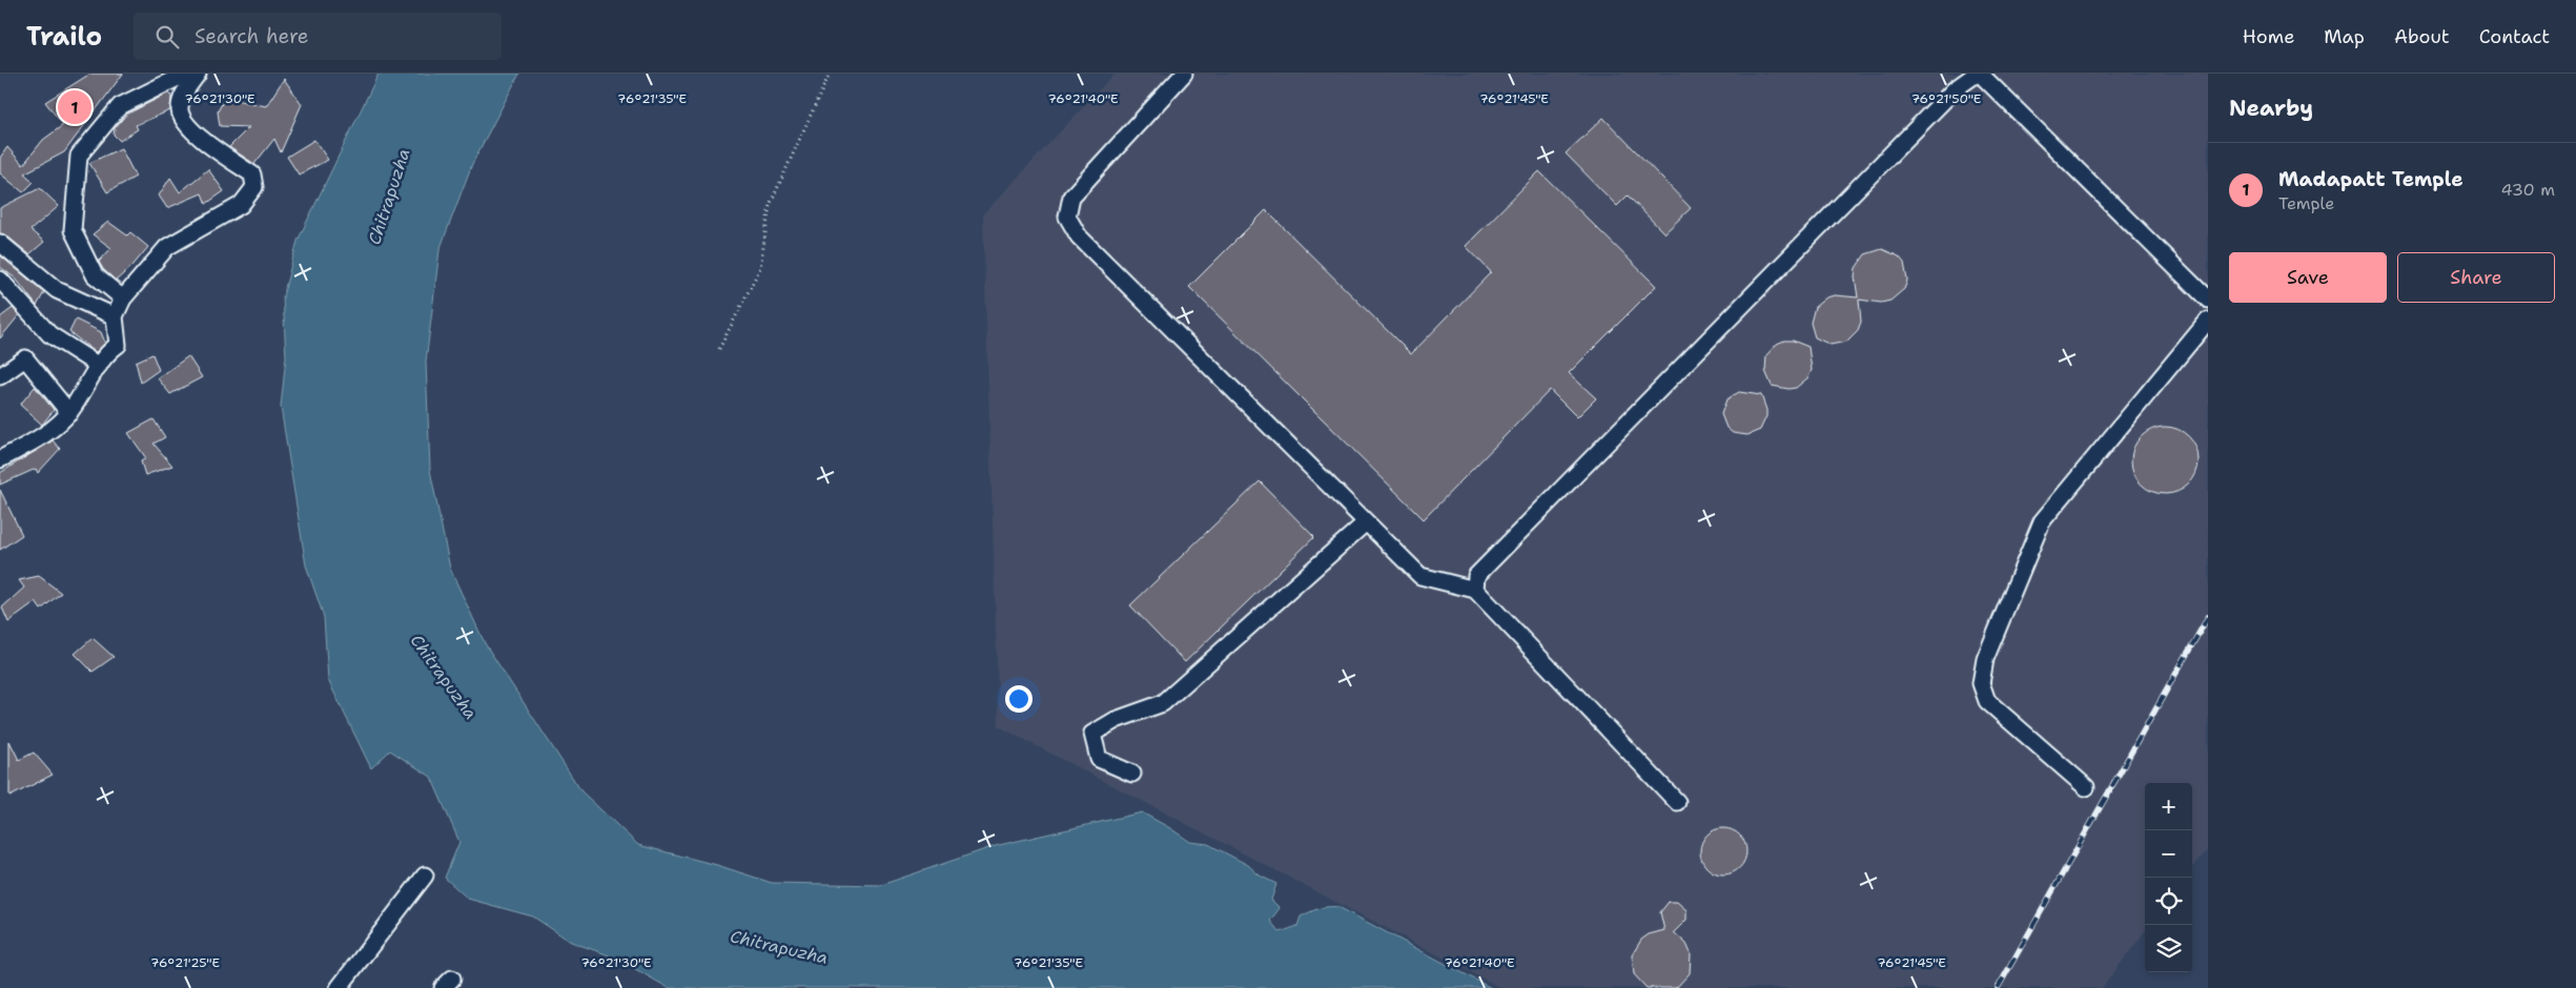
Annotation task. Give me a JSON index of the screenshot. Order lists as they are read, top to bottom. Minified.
{"water":["Chitrapuzha"],"page":{"header":"Trailo","search":"Search here","nav":["Home","Map","About","Contact"],"heading":"Nearby","pins":"1","list":[{"mark":"1","name":"Madapatt Temple","note":"Temple","value":"430 m"}],"buttons":["Save","Share"],"map_buttons":["+","−"]},"coordinates":["76°21'30\"E","76°21'35\"E","76°21'40\"E","76°21'45\"E","76°21'50\"E","76°21'25\"E"]}
